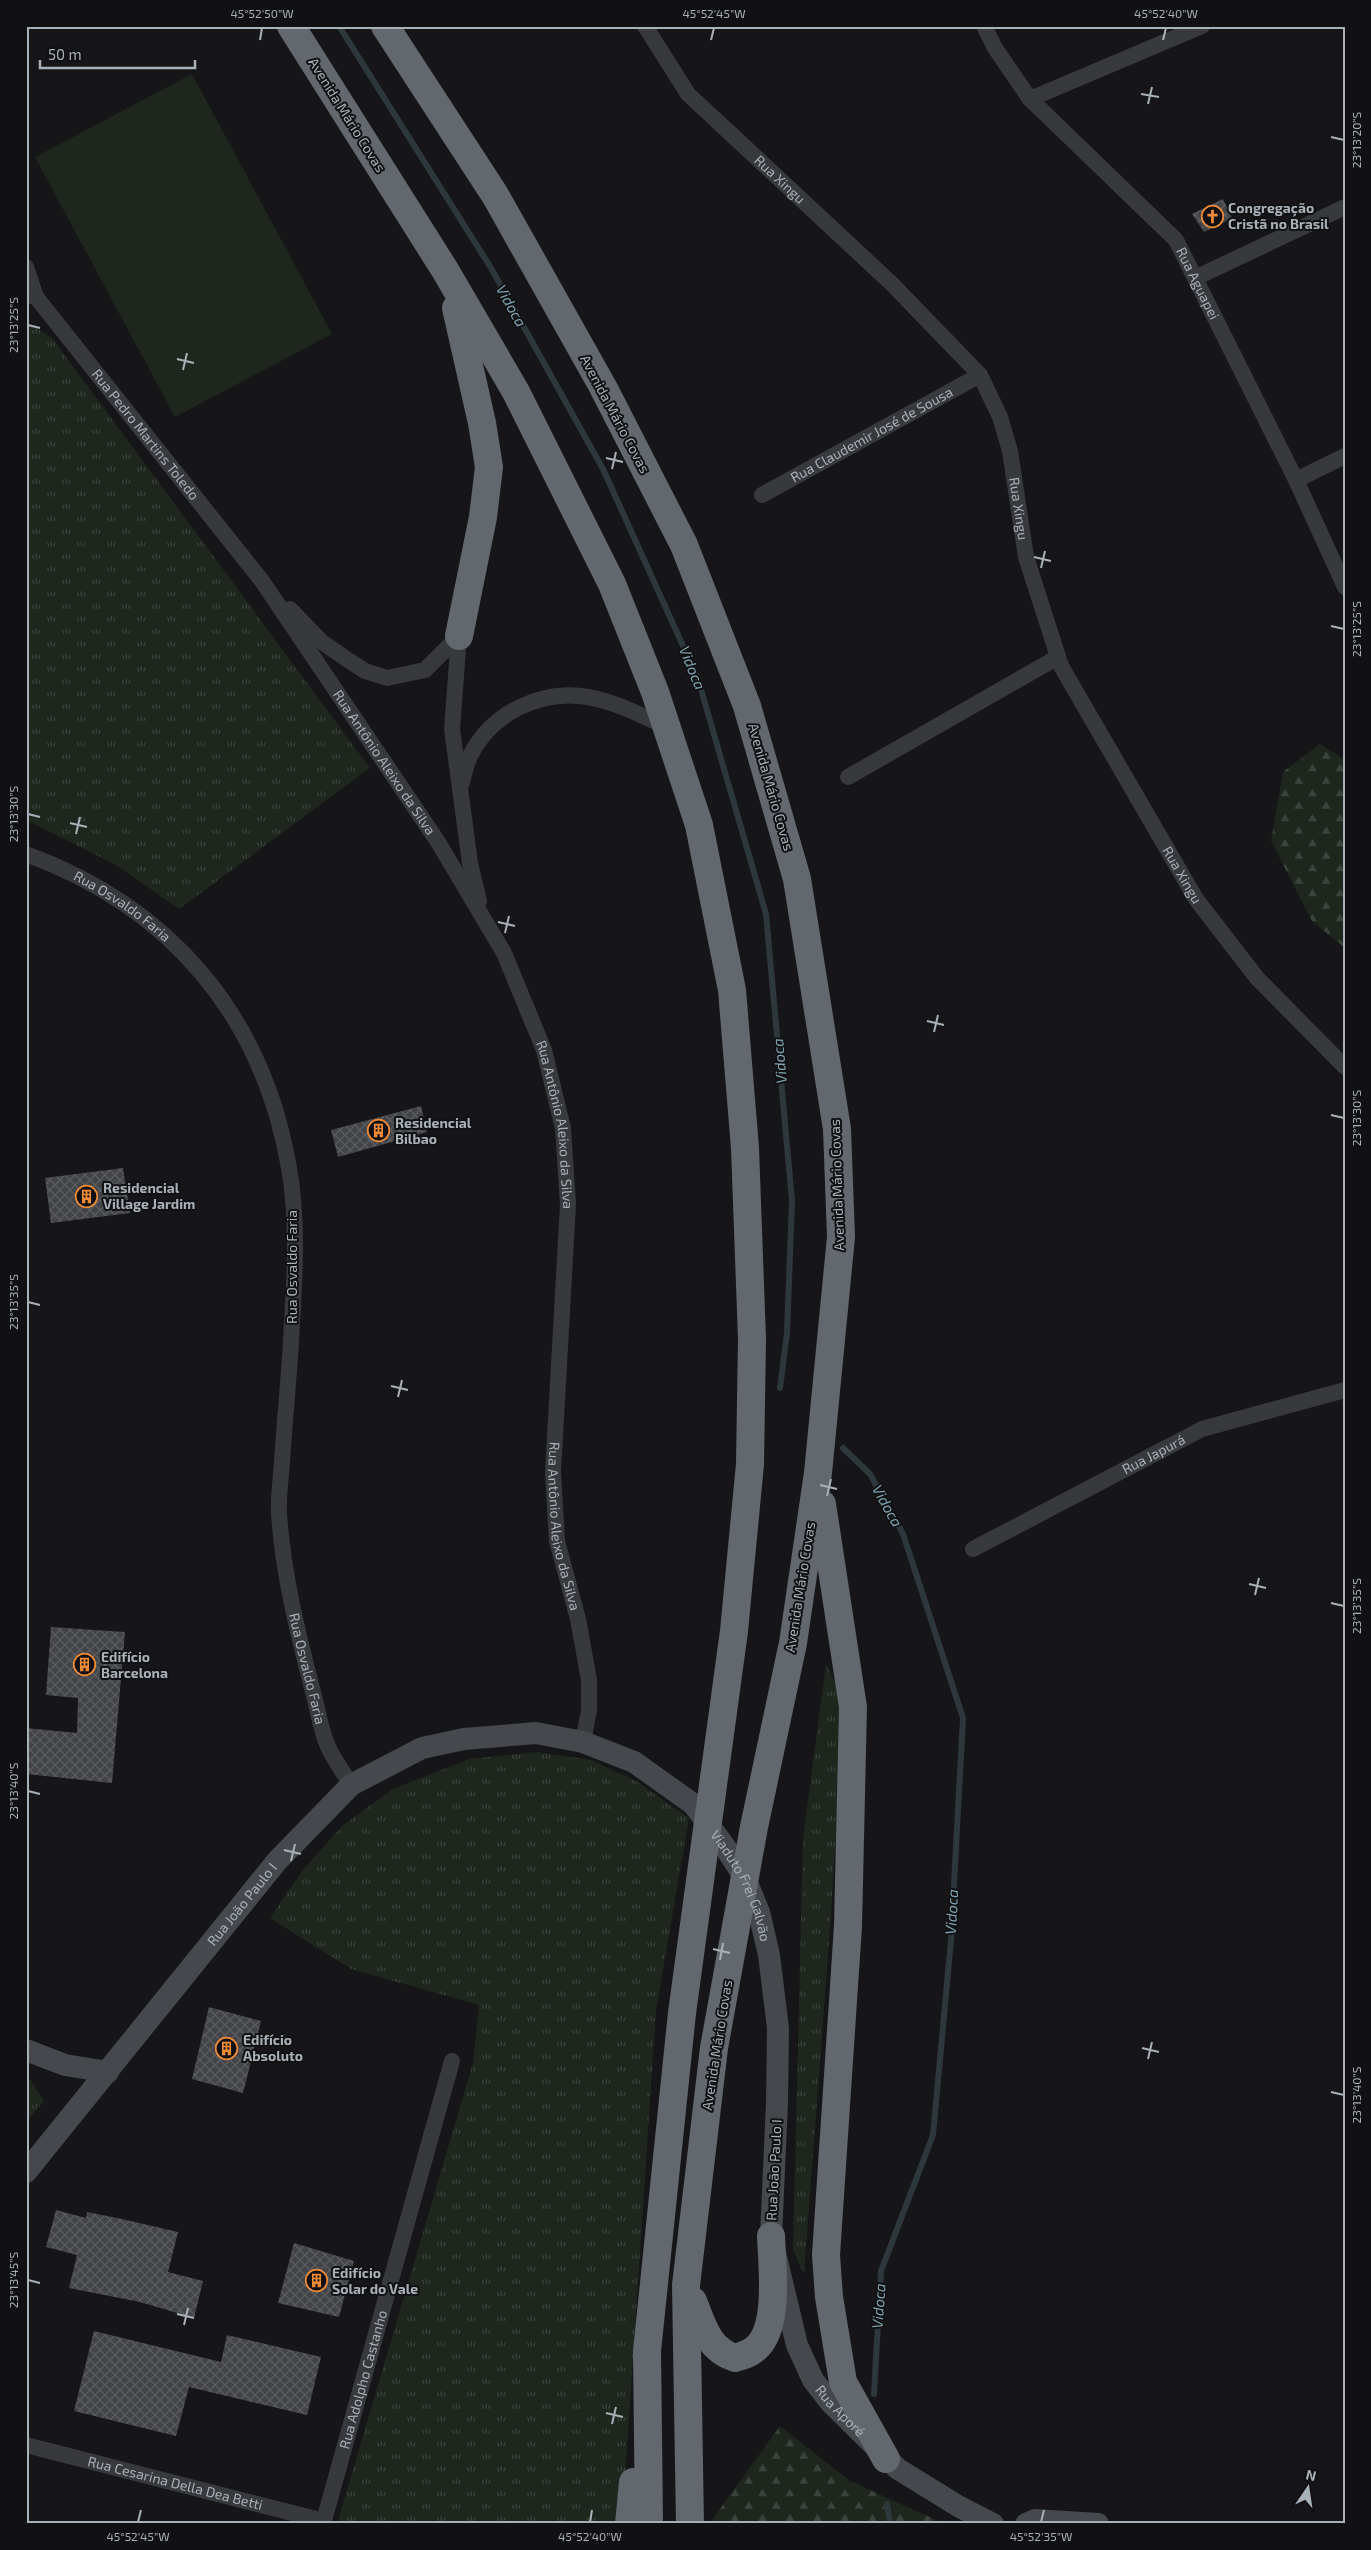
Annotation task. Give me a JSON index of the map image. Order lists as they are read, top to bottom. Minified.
{"streets":{"highway":["Avenida Mário Covas"],"main road":["Viaduto Frei Galvão","Rua João Paulo I","Rua Aporé"],"street":["Rua Xingu","Rua Aguapei","Rua Pedro Martins Toledo","Rua Claudemir José de Sousa","Rua Antônio Aleixo da Silva","Rua Osvaldo Faria","Rua Japurá","Rua Adolpho Castanho","Rua Cesarina Della Dea Betti"]},"crossings":[["Rua Xingu","Rua Claudemir José de Sousa"],["Rua Pedro Martins Toledo","Rua Antônio Aleixo da Silva"],["Rua Antônio Aleixo da Silva","Viaduto Frei Galvão"],["Rua Antônio Aleixo da Silva","Rua João Paulo I"],["Rua Osvaldo Faria","Rua João Paulo I"],["Viaduto Frei Galvão","Rua João Paulo I"],["Rua João Paulo I","Rua Aporé"],["Rua Adolpho Castanho","Rua Cesarina Della Dea Betti"]],"water":["Vidoca"],"places":{"church":["Congregação Cristã no Brasil"],"building":["Residencial Bilbao","Residencial Village Jardim","Edifício Barcelona","Edifício Absoluto","Edifício Solar do Vale"]},"scale_bar":"50 m","north":"top","coordinates":["45°52'50\"W","45°52'45\"W","45°52'40\"W","23°13'20\"S","23°13'25\"S","23°13'30\"S","23°13'35\"S","23°13'40\"S","23°13'45\"S","45°52'35\"W"]}
